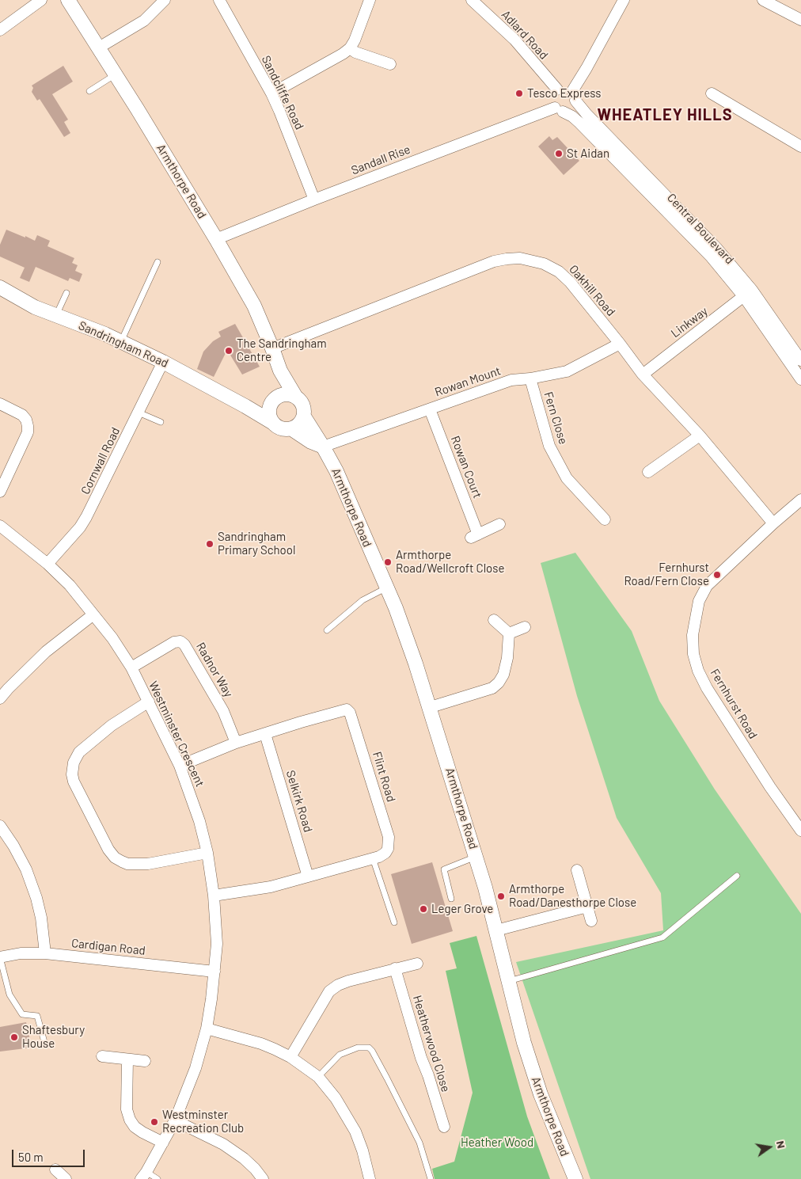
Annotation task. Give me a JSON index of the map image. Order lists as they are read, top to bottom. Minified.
{"streets":{"street":["Adlard Road","Sandcliffe Road","Sandall Rise","Armthorpe Road","Central Boulevard","Oakhill Road","Linkway","Sandringham Road","Rowan Mount","Fern Close","Cornwall Road","Rowan Court","Radnor Way","Fernhurst Road","Westminster Crescent","Flint Road","Selkirk Road","Cardigan Road","Heatherwood Close"]},"crossings":[["Adlard Road","Sandall Rise"],["Adlard Road","Central Boulevard"],["Sandcliffe Road","Sandall Rise"],["Sandall Rise","Armthorpe Road"],["Sandall Rise","Central Boulevard"],["Armthorpe Road","Oakhill Road"],["Armthorpe Road","Sandringham Road"],["Armthorpe Road","Rowan Mount"],["Central Boulevard","Linkway"],["Oakhill Road","Linkway"],["Oakhill Road","Rowan Mount"],["Oakhill Road","Fernhurst Road"],["Sandringham Road","Cornwall Road"],["Rowan Mount","Fern Close"],["Rowan Mount","Rowan Court"],["Cornwall Road","Westminster Crescent"],["Radnor Way","Westminster Crescent"],["Radnor Way","Flint Road"],["Westminster Crescent","Flint Road"],["Westminster Crescent","Cardigan Road"],["Flint Road","Selkirk Road"]],"districts":["WHEATLEY HILLS"],"parks":["Heather Wood"],"places":["Tesco Express","St Aidan","The Sandringham Centre","Sandringham Primary School","Armthorpe Road/Wellcroft Close","Fernhurst Road/Fern Close","Armthorpe Road/Danesthorpe Close","Leger Grove","Shaftesbury House","Westminster Recreation Club"],"scale_bar":"50 m","north":"right"}
